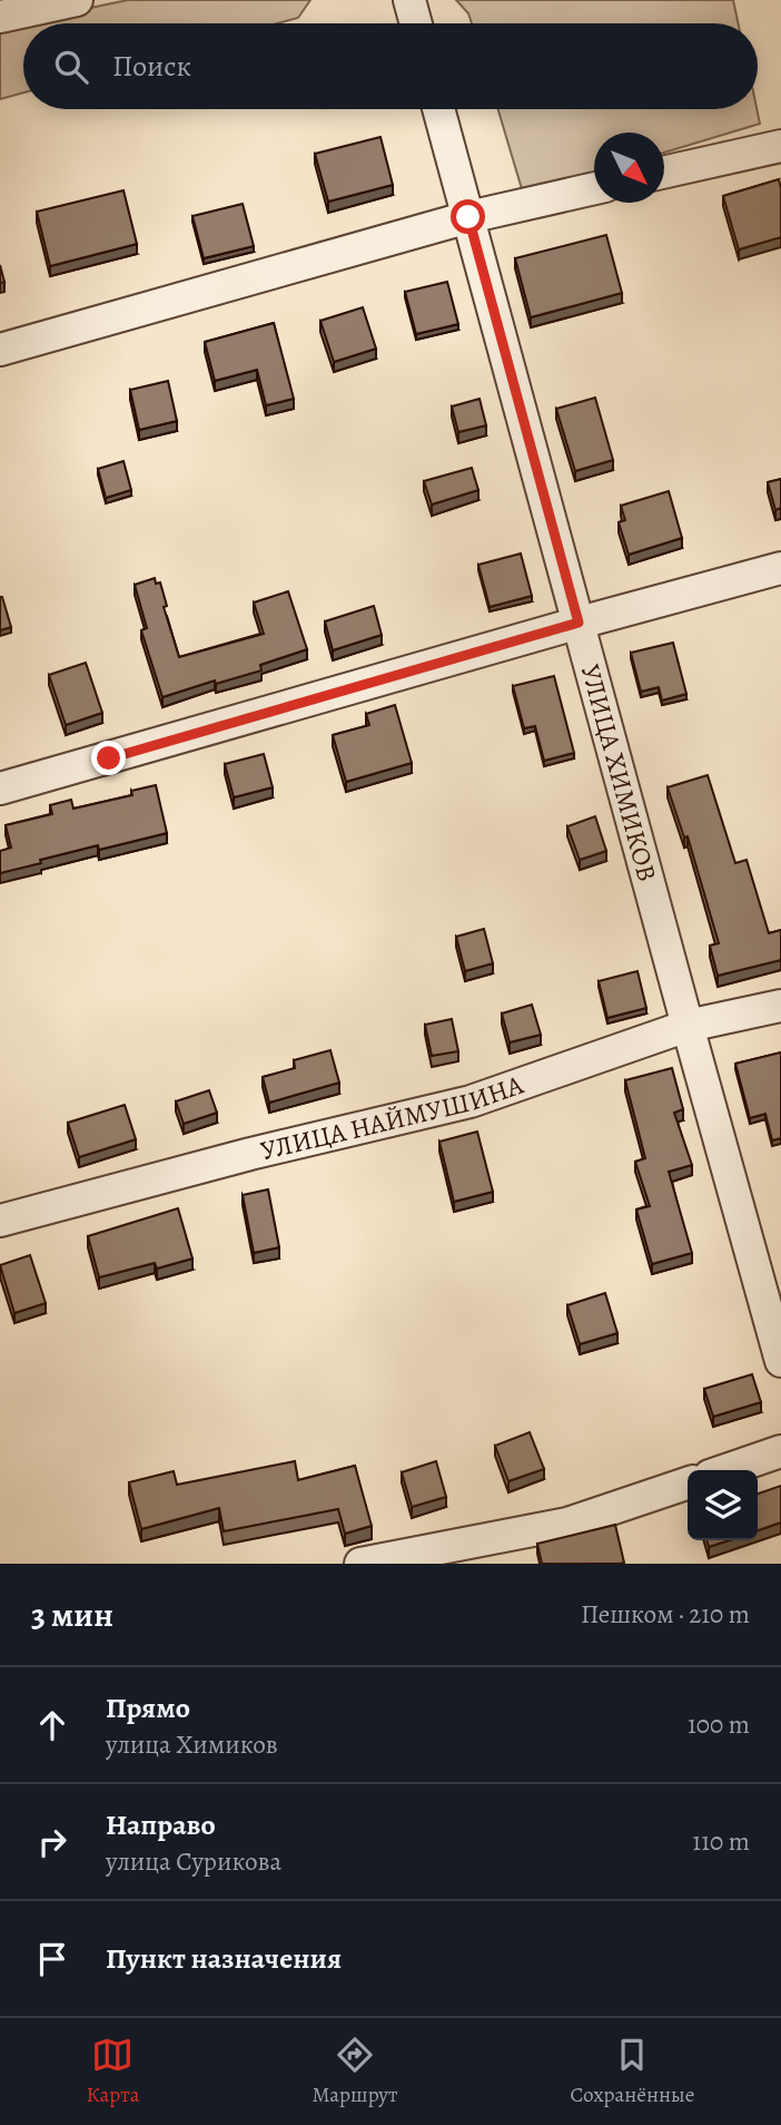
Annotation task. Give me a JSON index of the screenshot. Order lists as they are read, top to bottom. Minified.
{"streets":{"street":["УЛИЦА ХИМИКОВ","УЛИЦА НАЙМУШИНА"]},"crossings":[["УЛИЦА ХИМИКОВ","УЛИЦА НАЙМУШИНА"]],"north":"bottom right","page":{"search":"Поиск","heading":["3 мин","Пешком · 210 m"],"list":[["Прямо","улица Химиков","100 m"],["Направо","улица Сурикова","110 m"],"Пункт назначения"],"nav":["Карта","Маршрут","Сохранённые"]}}
